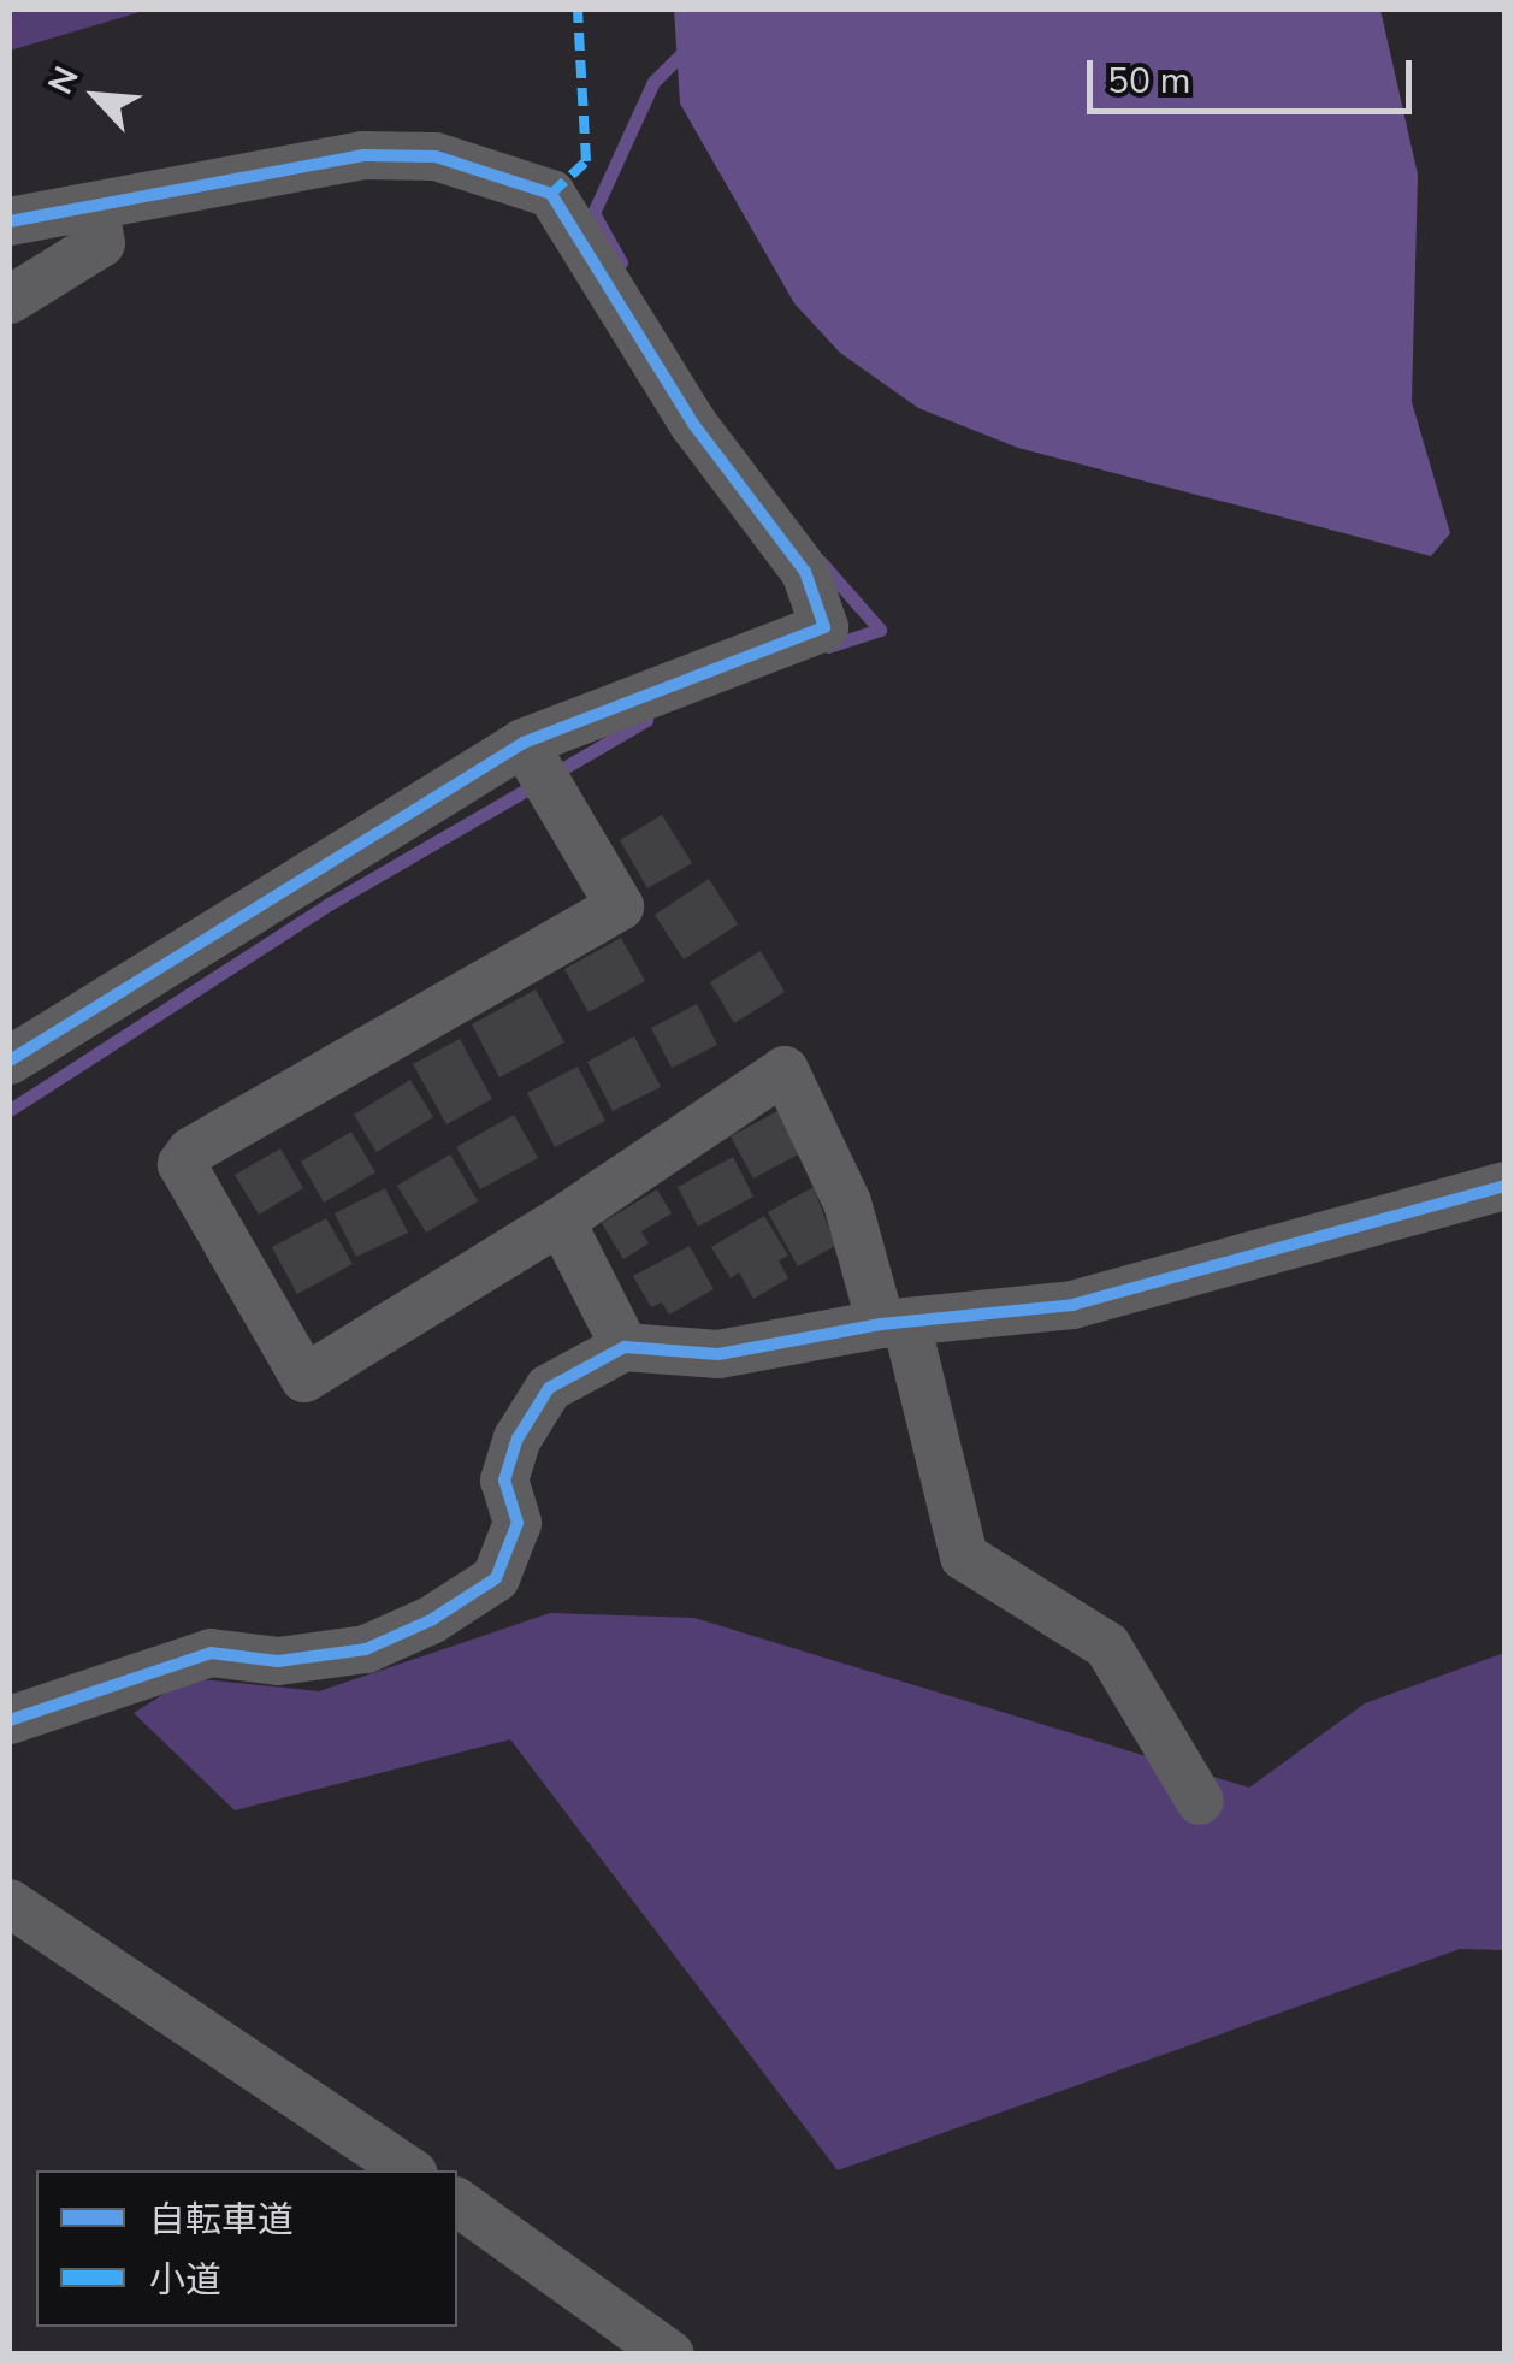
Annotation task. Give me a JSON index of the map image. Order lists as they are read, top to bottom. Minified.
{"legend":["自転車道","小道"],"scale_bar":"50 m","north":"top left"}
